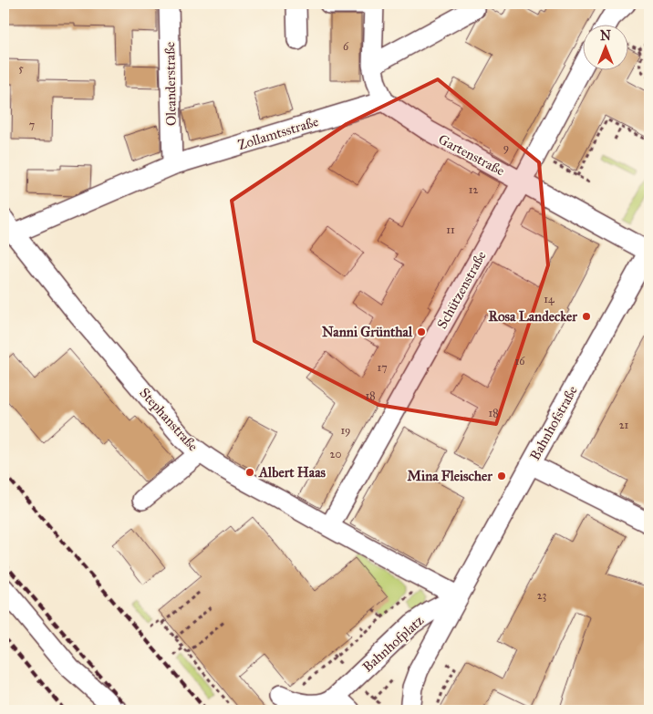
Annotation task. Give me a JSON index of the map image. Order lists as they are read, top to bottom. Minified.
{"streets":{"street":["Oleanderstraße","Zollamtsstraße","Gartenstraße","Schützenstraße","Stephanstraße","Bahnhofstraße","Bahnhofplatz"]},"crossings":[["Oleanderstraße","Zollamtsstraße"],["Zollamtsstraße","Gartenstraße"],["Zollamtsstraße","Stephanstraße"],["Gartenstraße","Schützenstraße"],["Gartenstraße","Bahnhofstraße"],["Schützenstraße","Stephanstraße"],["Stephanstraße","Bahnhofstraße"],["Stephanstraße","Bahnhofplatz"],["Bahnhofstraße","Bahnhofplatz"]],"places":["Rosa Landecker","Nanni Grünthal","Albert Haas","Mina Fleischer"],"house_numbers":["6","5","7","9","12","11","14","16","17","18","18","21","19","20","23"],"north":"top"}
